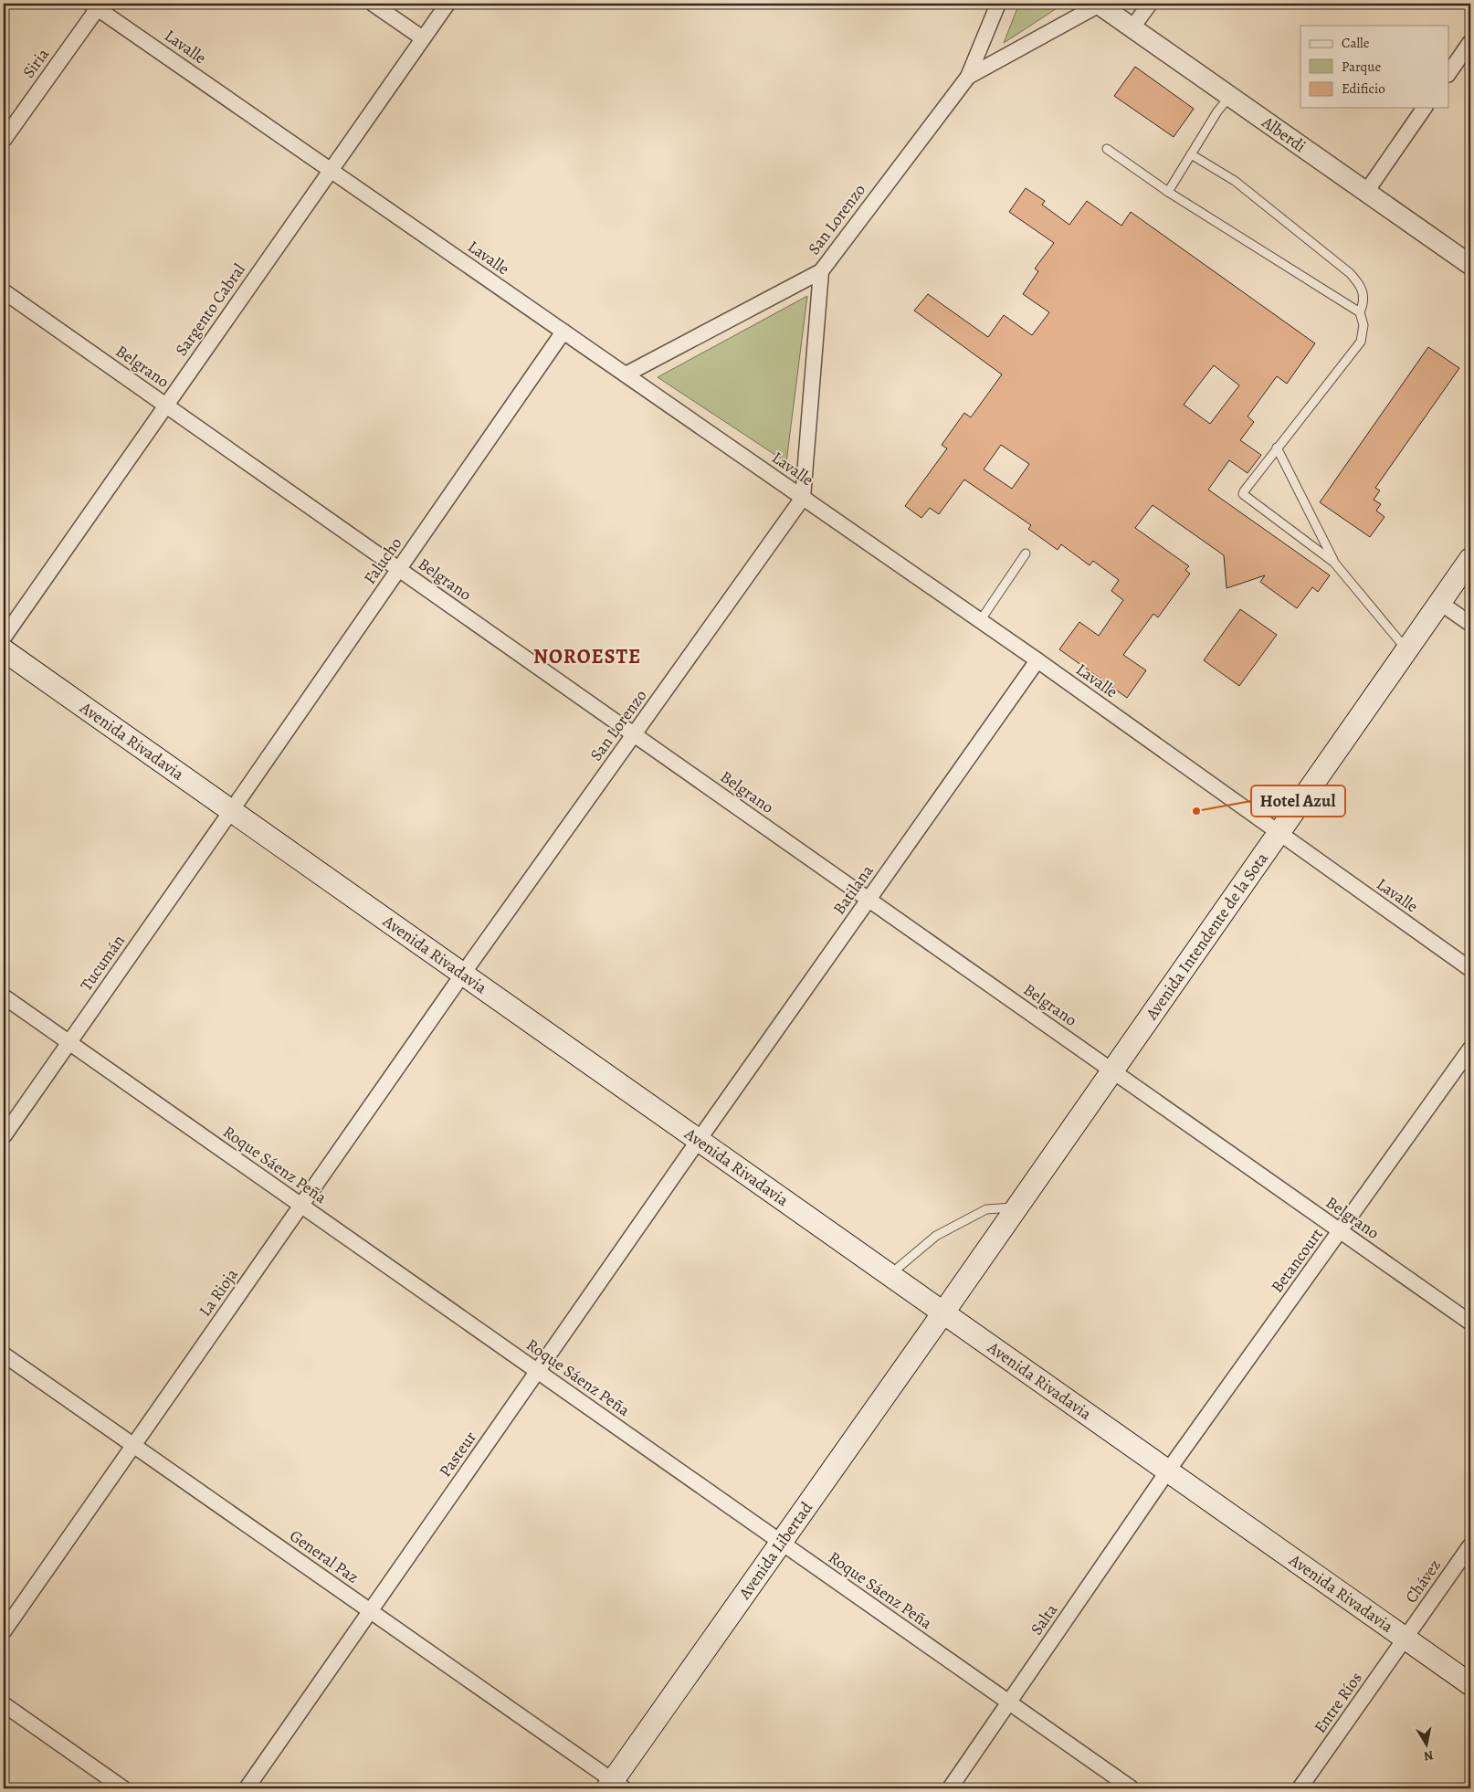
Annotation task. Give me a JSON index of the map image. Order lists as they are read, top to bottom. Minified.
{"streets":{"main road":["Avenida Rivadavia","Avenida Intendente de la Sota","Avenida Libertad"],"street":["Lavalle","Siria","Alberdi","San Lorenzo","Sargento Cabral","Belgrano","Falucho","Batilana","Tucumán","Roque Sáenz Peña","Betancourt","La Rioja","Pasteur","General Paz","Chávez","Salta","Entre Ríos"]},"crossings":[["Lavalle","Siria"],["Lavalle","San Lorenzo"],["Lavalle","Sargento Cabral"],["Lavalle","Falucho"],["Lavalle","Batilana"],["Lavalle","Avenida Intendente de la Sota"],["San Lorenzo","Belgrano"],["San Lorenzo","Avenida Rivadavia"],["San Lorenzo","La Rioja"],["Sargento Cabral","Belgrano"],["Belgrano","Falucho"],["Belgrano","Batilana"],["Belgrano","Avenida Intendente de la Sota"],["Belgrano","Betancourt"],["Falucho","Avenida Rivadavia"],["Falucho","Tucumán"],["Avenida Rivadavia","Batilana"],["Avenida Rivadavia","Avenida Intendente de la Sota"],["Avenida Rivadavia","Tucumán"],["Avenida Rivadavia","Betancourt"],["Avenida Rivadavia","La Rioja"],["Avenida Rivadavia","Pasteur"],["Avenida Rivadavia","Avenida Libertad"],["Avenida Rivadavia","Chávez"],["Avenida Rivadavia","Salta"],["Avenida Rivadavia","Entre Ríos"],["Batilana","Pasteur"],["Avenida Intendente de la Sota","Avenida Libertad"],["Tucumán","Roque Sáenz Peña"],["Roque Sáenz Peña","La Rioja"],["Roque Sáenz Peña","Pasteur"],["Roque Sáenz Peña","Avenida Libertad"],["Roque Sáenz Peña","Salta"],["Betancourt","Salta"],["La Rioja","General Paz"],["Pasteur","General Paz"],["Avenida Libertad","General Paz"],["Chávez","Entre Ríos"]],"districts":["NOROESTE"],"places":["Hotel Azul"],"legend":["Calle","Parque","Edificio"],"north":"bottom"}
